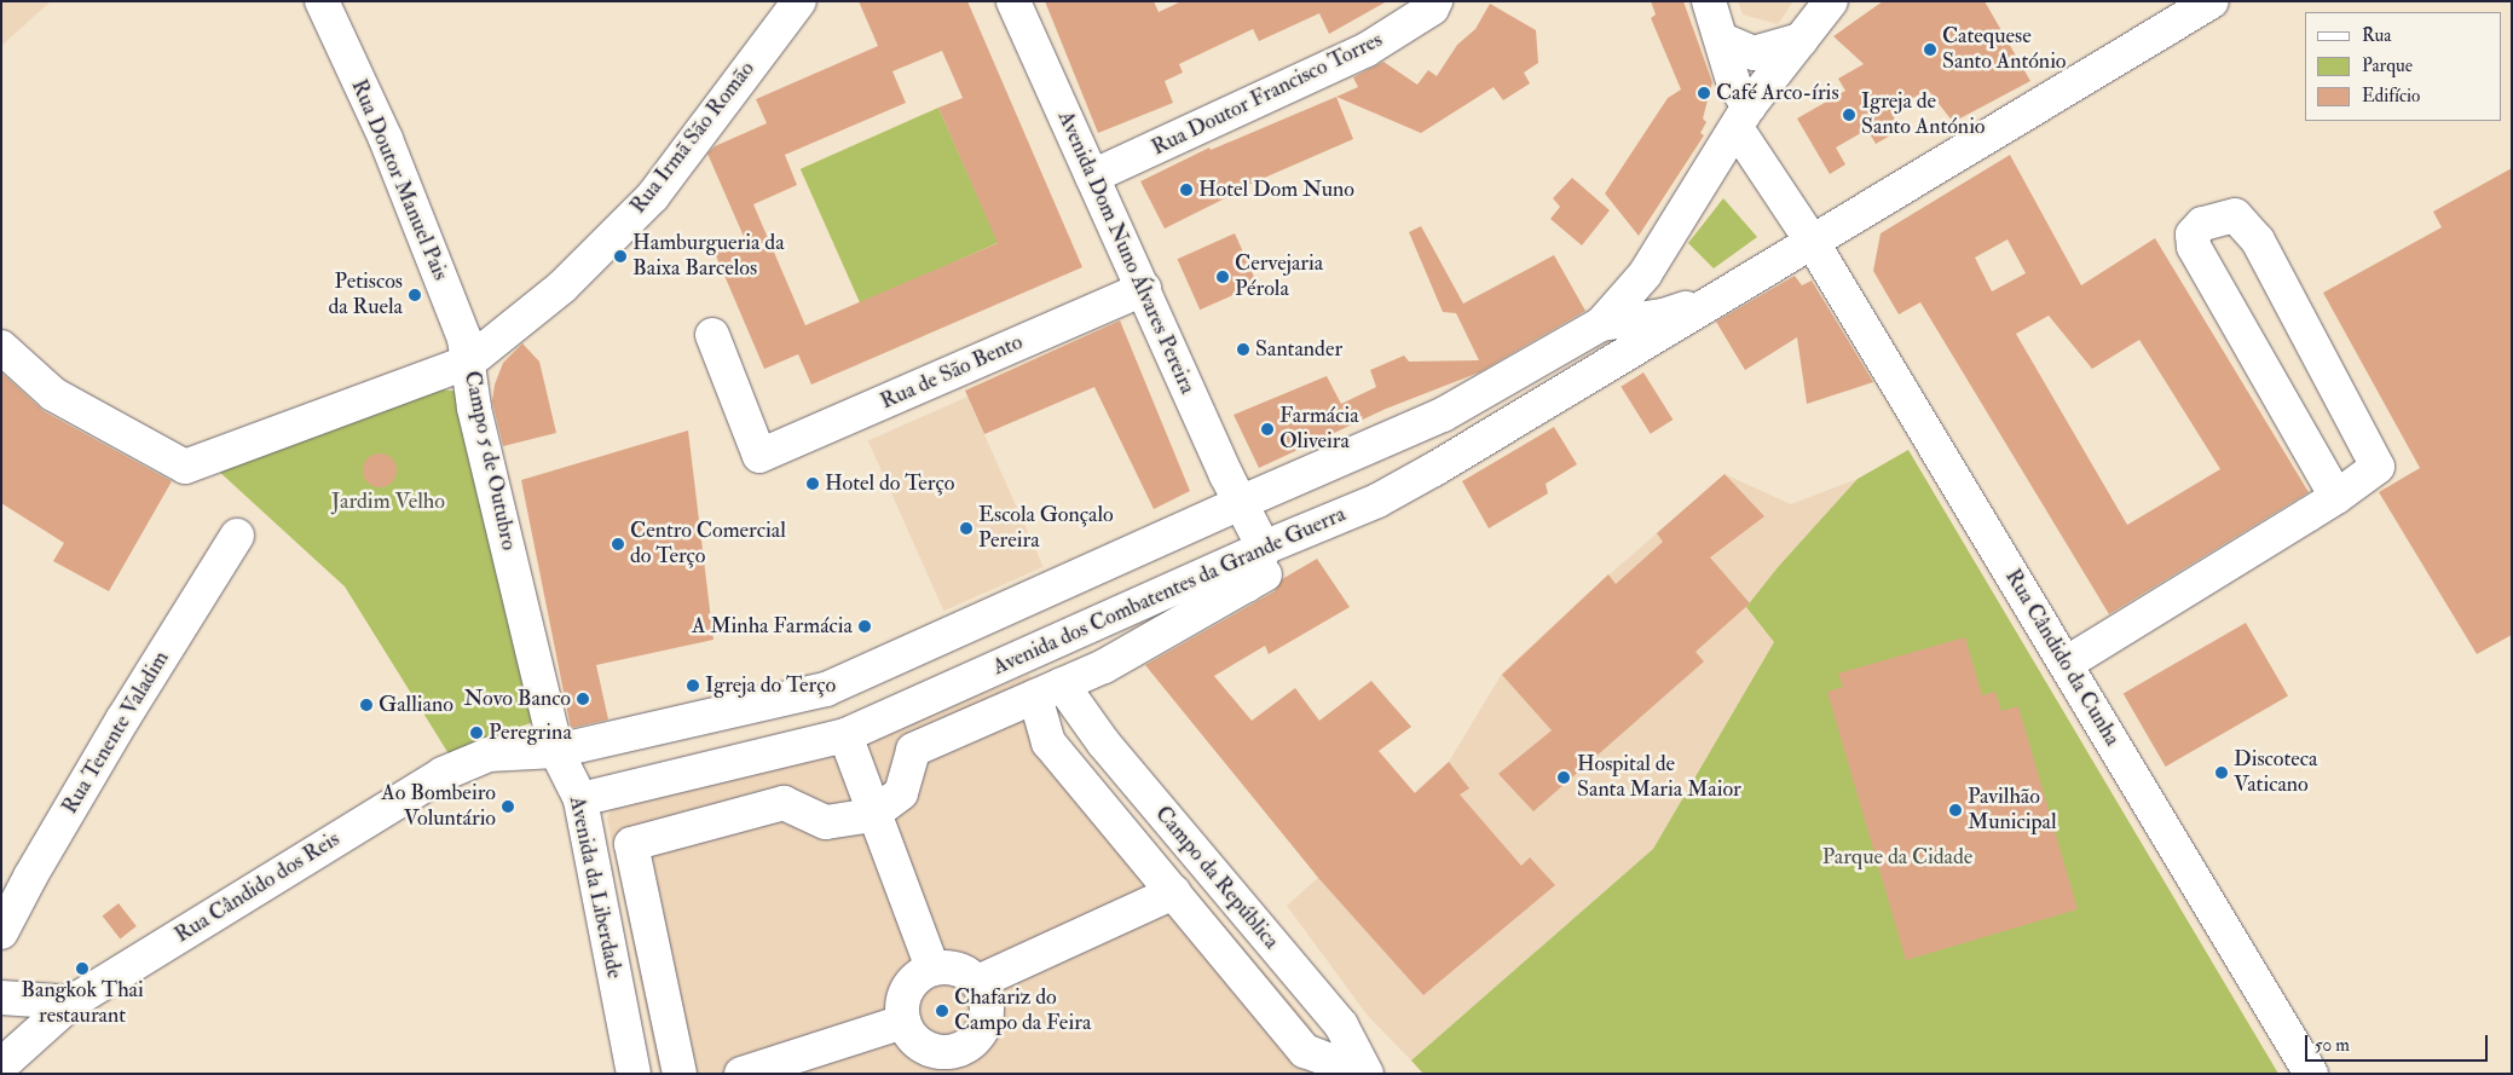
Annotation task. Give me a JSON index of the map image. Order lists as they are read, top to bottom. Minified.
{"streets":{"street":["Rua Doutor Francisco Torres","Rua Irmã São Romão","Rua Doutor Manuel Pais","Avenida Dom Nuno Álvares Pereira","Rua de São Bento","Campo 5 de Outubro","Avenida dos Combatentes da Grande Guerra","Rua Cândido da Cunha","Rua Tenente Valadim","Campo da República","Rua Cândido dos Reis","Avenida da Liberdade"]},"crossings":[["Rua Doutor Francisco Torres","Avenida Dom Nuno Álvares Pereira"],["Rua Irmã São Romão","Rua Doutor Manuel Pais"],["Rua Irmã São Romão","Campo 5 de Outubro"],["Rua Doutor Manuel Pais","Campo 5 de Outubro"],["Avenida Dom Nuno Álvares Pereira","Rua de São Bento"],["Avenida Dom Nuno Álvares Pereira","Avenida dos Combatentes da Grande Guerra"],["Campo 5 de Outubro","Avenida dos Combatentes da Grande Guerra"],["Campo 5 de Outubro","Rua Cândido dos Reis"],["Campo 5 de Outubro","Avenida da Liberdade"],["Avenida dos Combatentes da Grande Guerra","Rua Cândido da Cunha"],["Avenida dos Combatentes da Grande Guerra","Rua Cândido dos Reis"],["Avenida dos Combatentes da Grande Guerra","Avenida da Liberdade"],["Rua Cândido dos Reis","Avenida da Liberdade"]],"parks":["Jardim Velho","Parque da Cidade"],"places":["Catequese Santo António","Café Arco-íris","Igreja de Santo António","Hotel Dom Nuno","Hamburgueria da Baixa Barcelos","Cervejaria Pérola","Petiscos da Ruela","Santander","Farmácia Oliveira","Hotel do Terço","Escola Gonçalo Pereira","Centro Comercial do Terço","A Minha Farmácia","Igreja do Terço","Novo Banco","Galliano","Peregrina","Discoteca Vaticano","Hospital de Santa Maria Maior","Ao Bombeiro Voluntário","Pavilhão Municipal","Bangkok Thai restaurant","Chafariz do Campo da Feira"],"legend":["Rua","Parque","Edifício"],"scale_bar":"50 m"}
